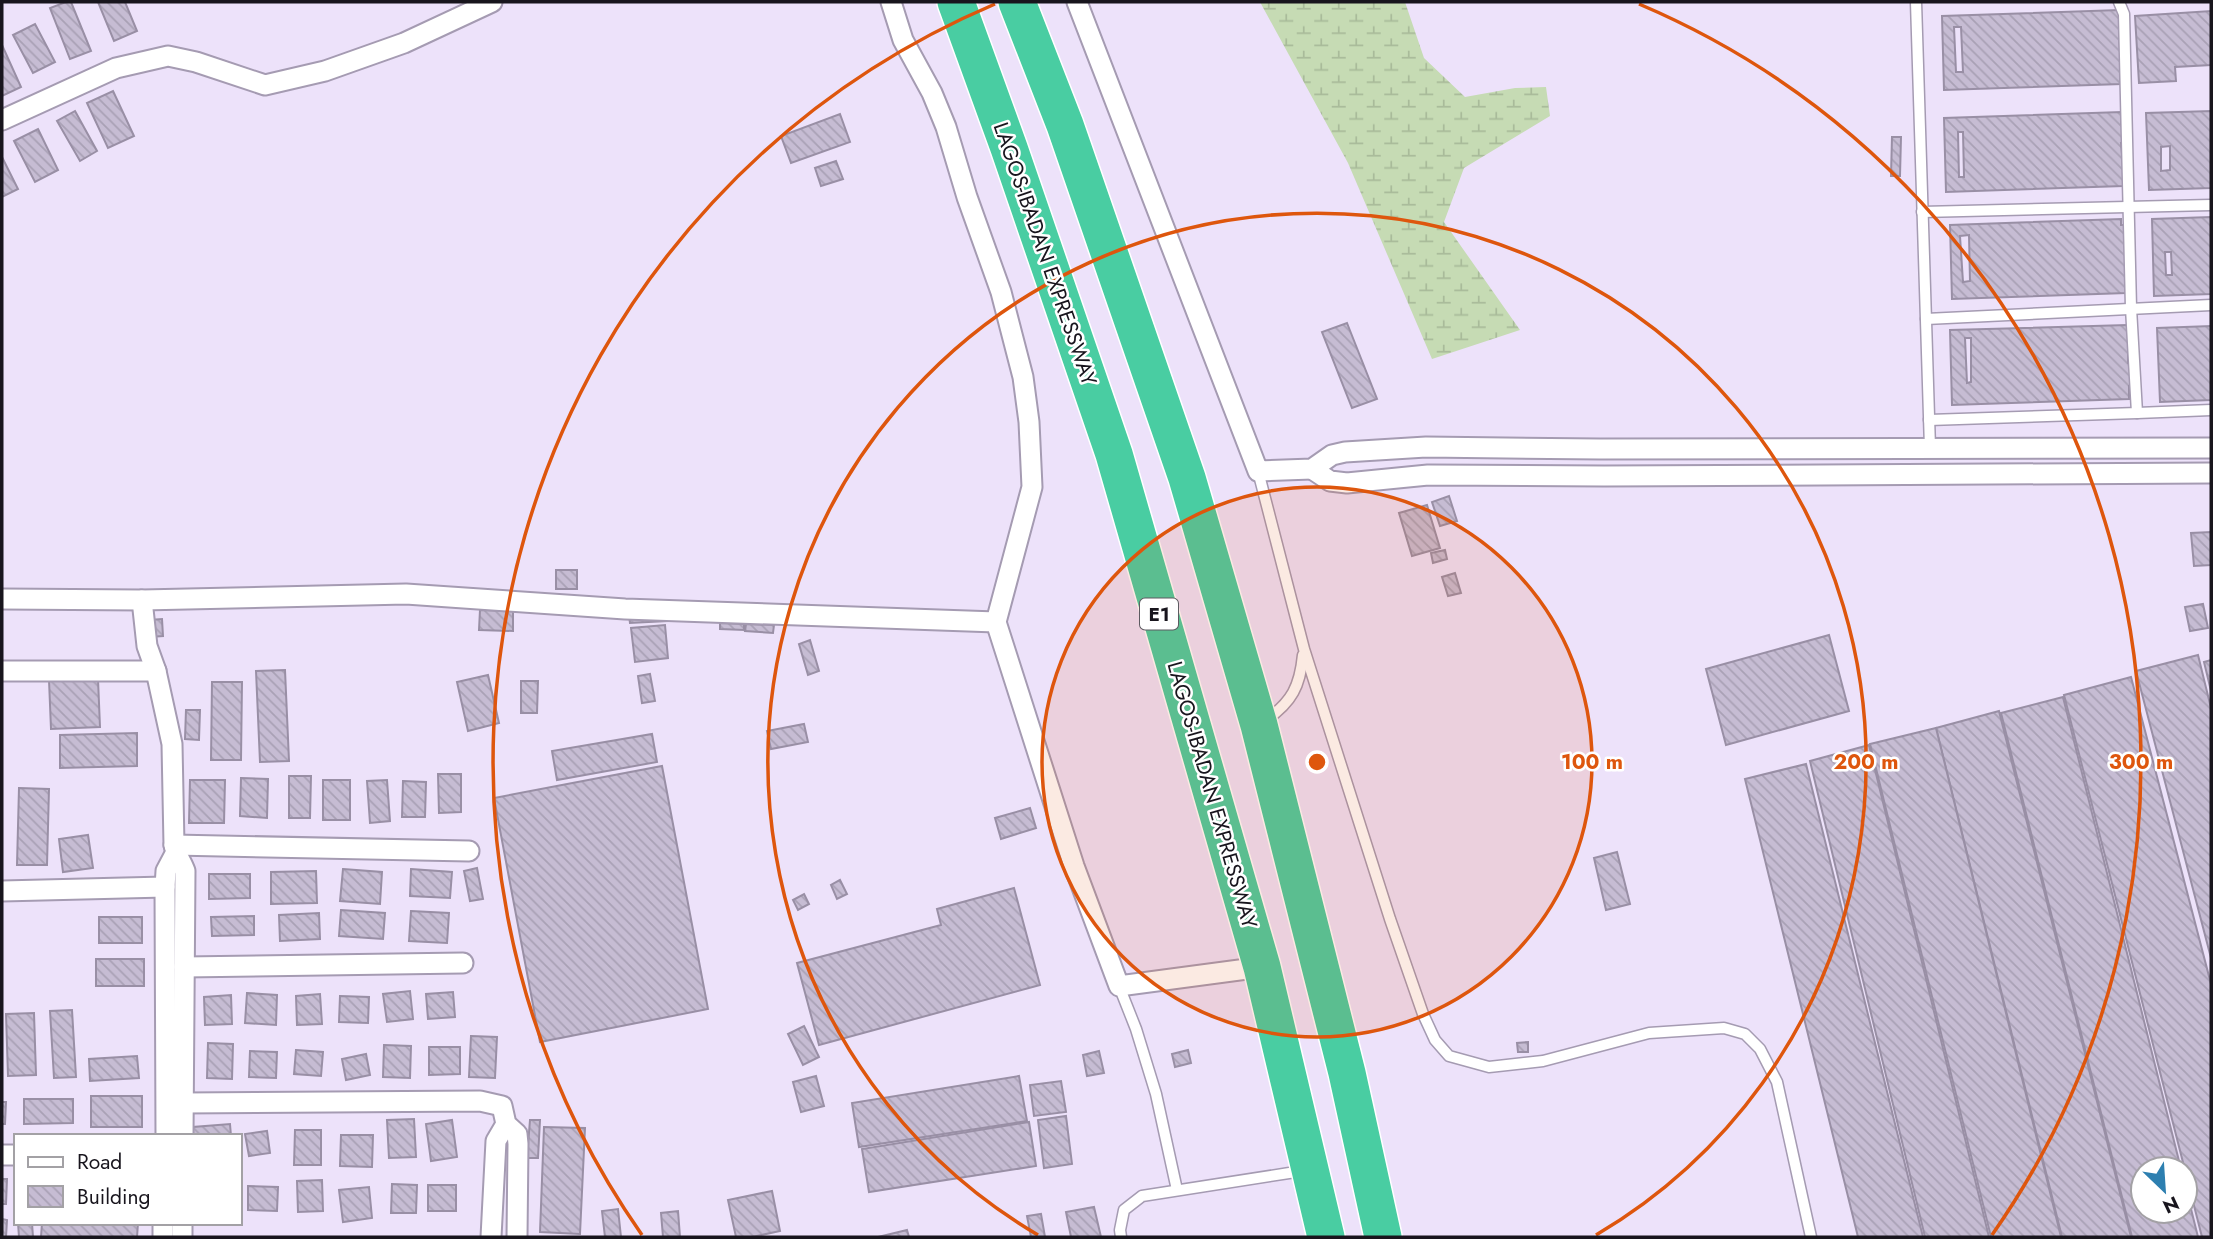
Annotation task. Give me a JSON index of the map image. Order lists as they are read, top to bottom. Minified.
{"streets":{"highway":["LAGOS-IBADAN EXPRESSWAY","E1"]},"legend":["Road","Building"],"north":"bottom right","rings":["100 m","200 m","300 m"]}
